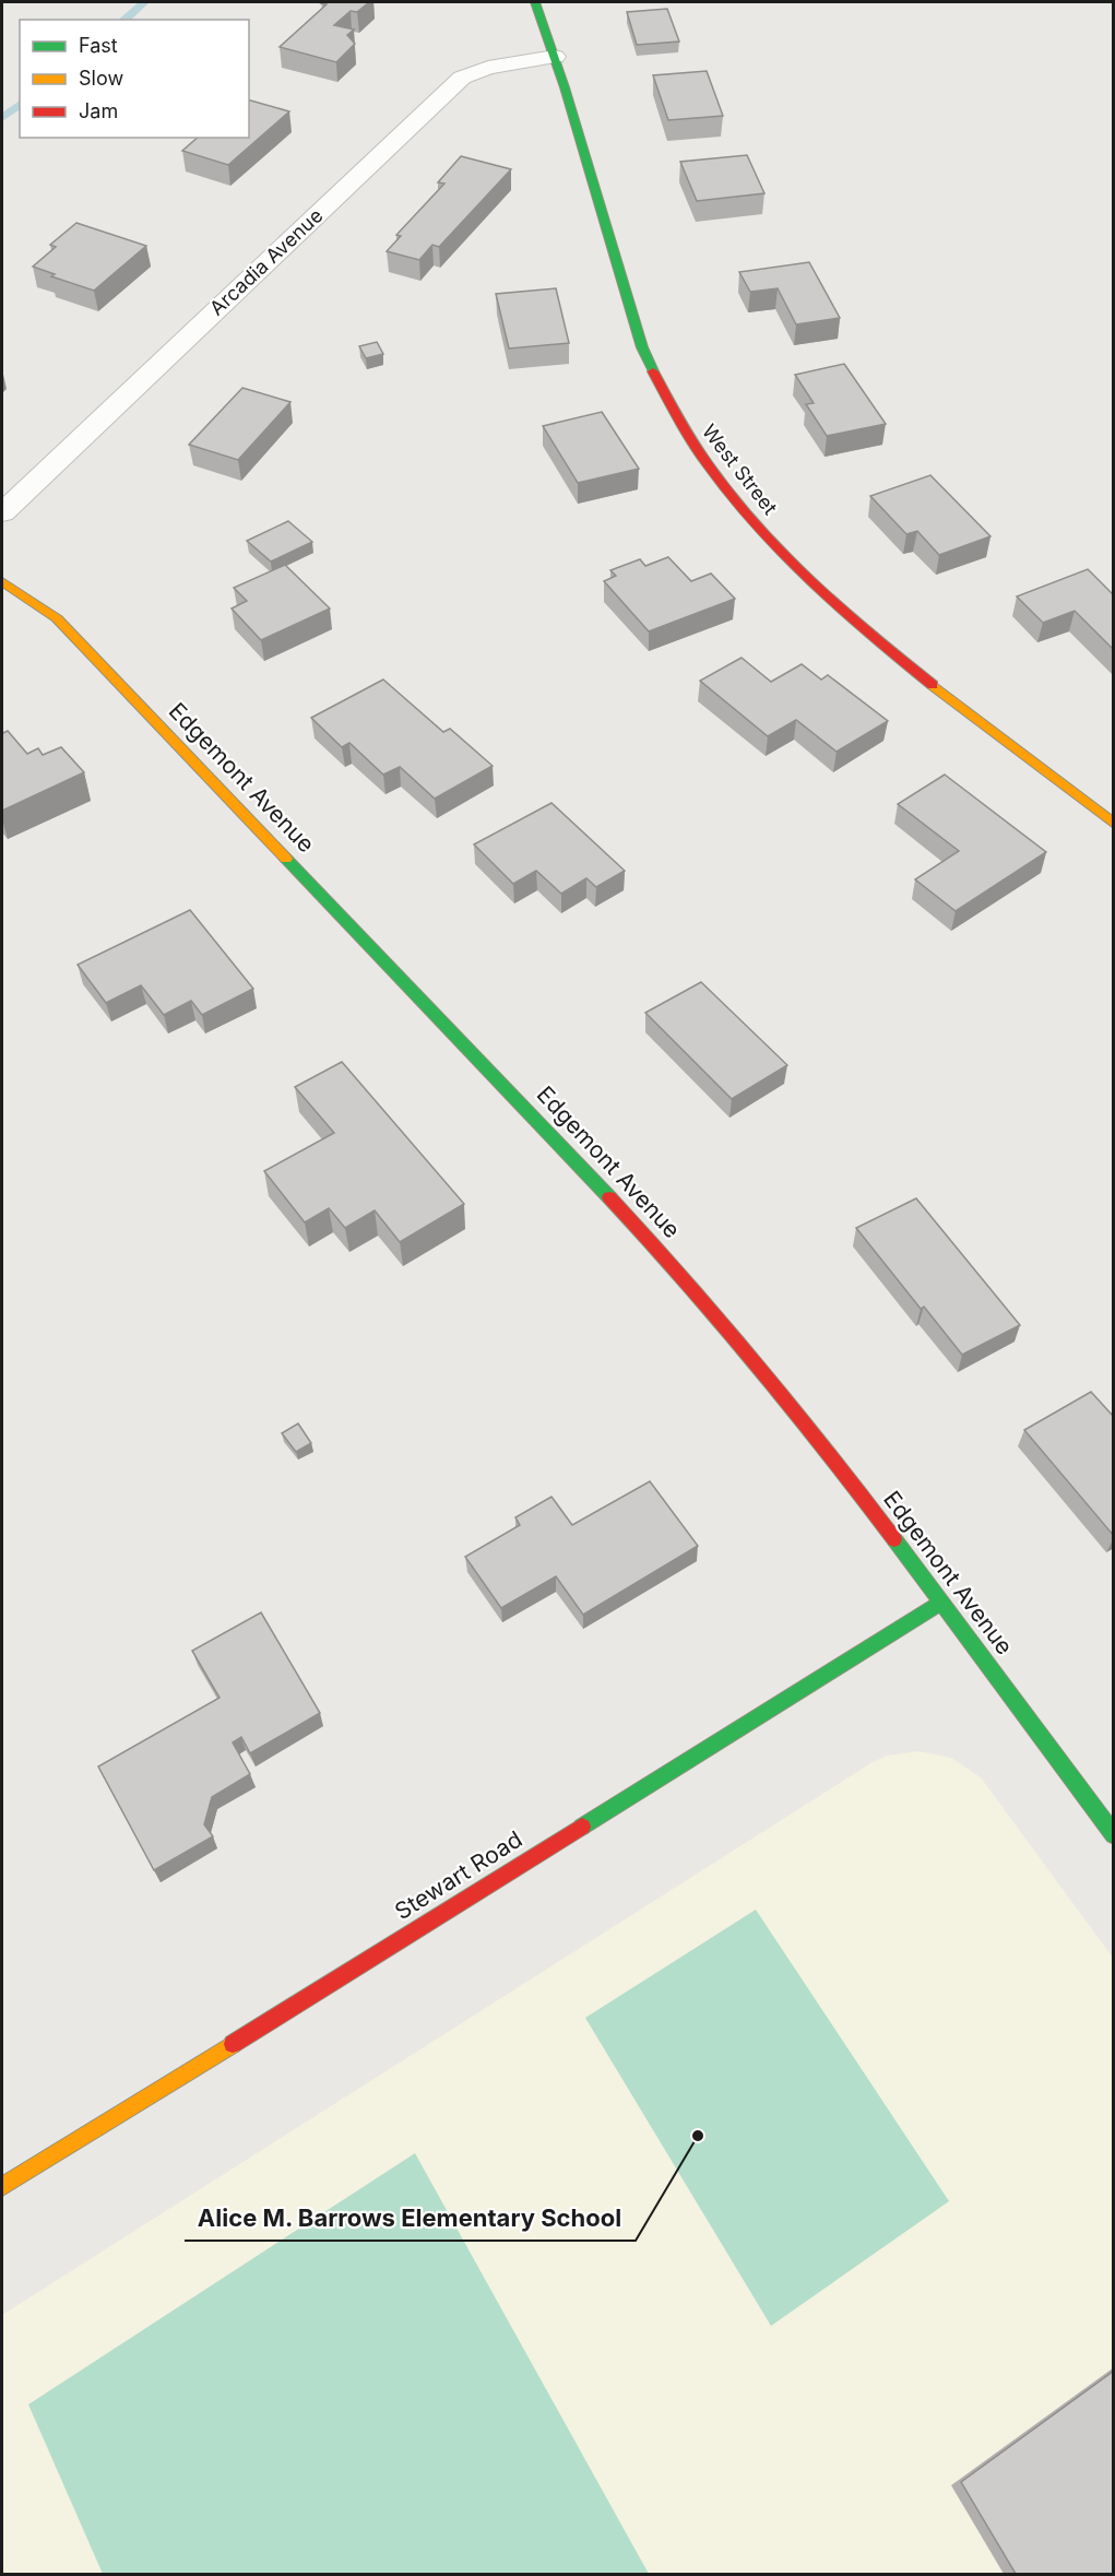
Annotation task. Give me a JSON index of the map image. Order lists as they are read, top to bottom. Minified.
{"streets":{"street":["Arcadia Avenue","West Street","Edgemont Avenue","Stewart Road"]},"crossings":[["Arcadia Avenue","West Street"],["Edgemont Avenue","Stewart Road"]],"places":["Alice M. Barrows Elementary School"],"legend":["Fast","Slow","Jam"]}
